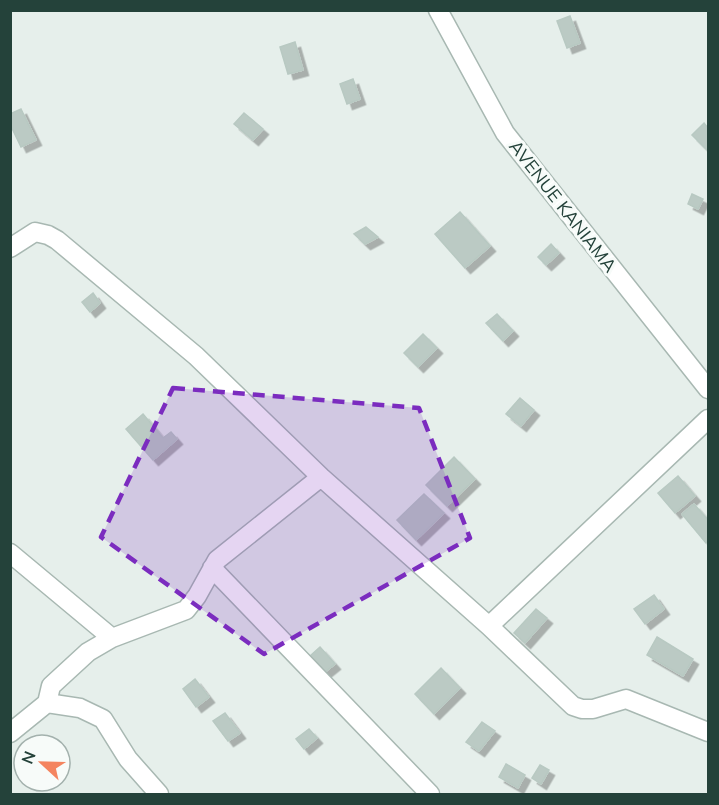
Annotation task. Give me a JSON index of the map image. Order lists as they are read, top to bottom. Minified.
{"streets":{"street":["AVENUE KANIAMA"]},"north":"left"}
